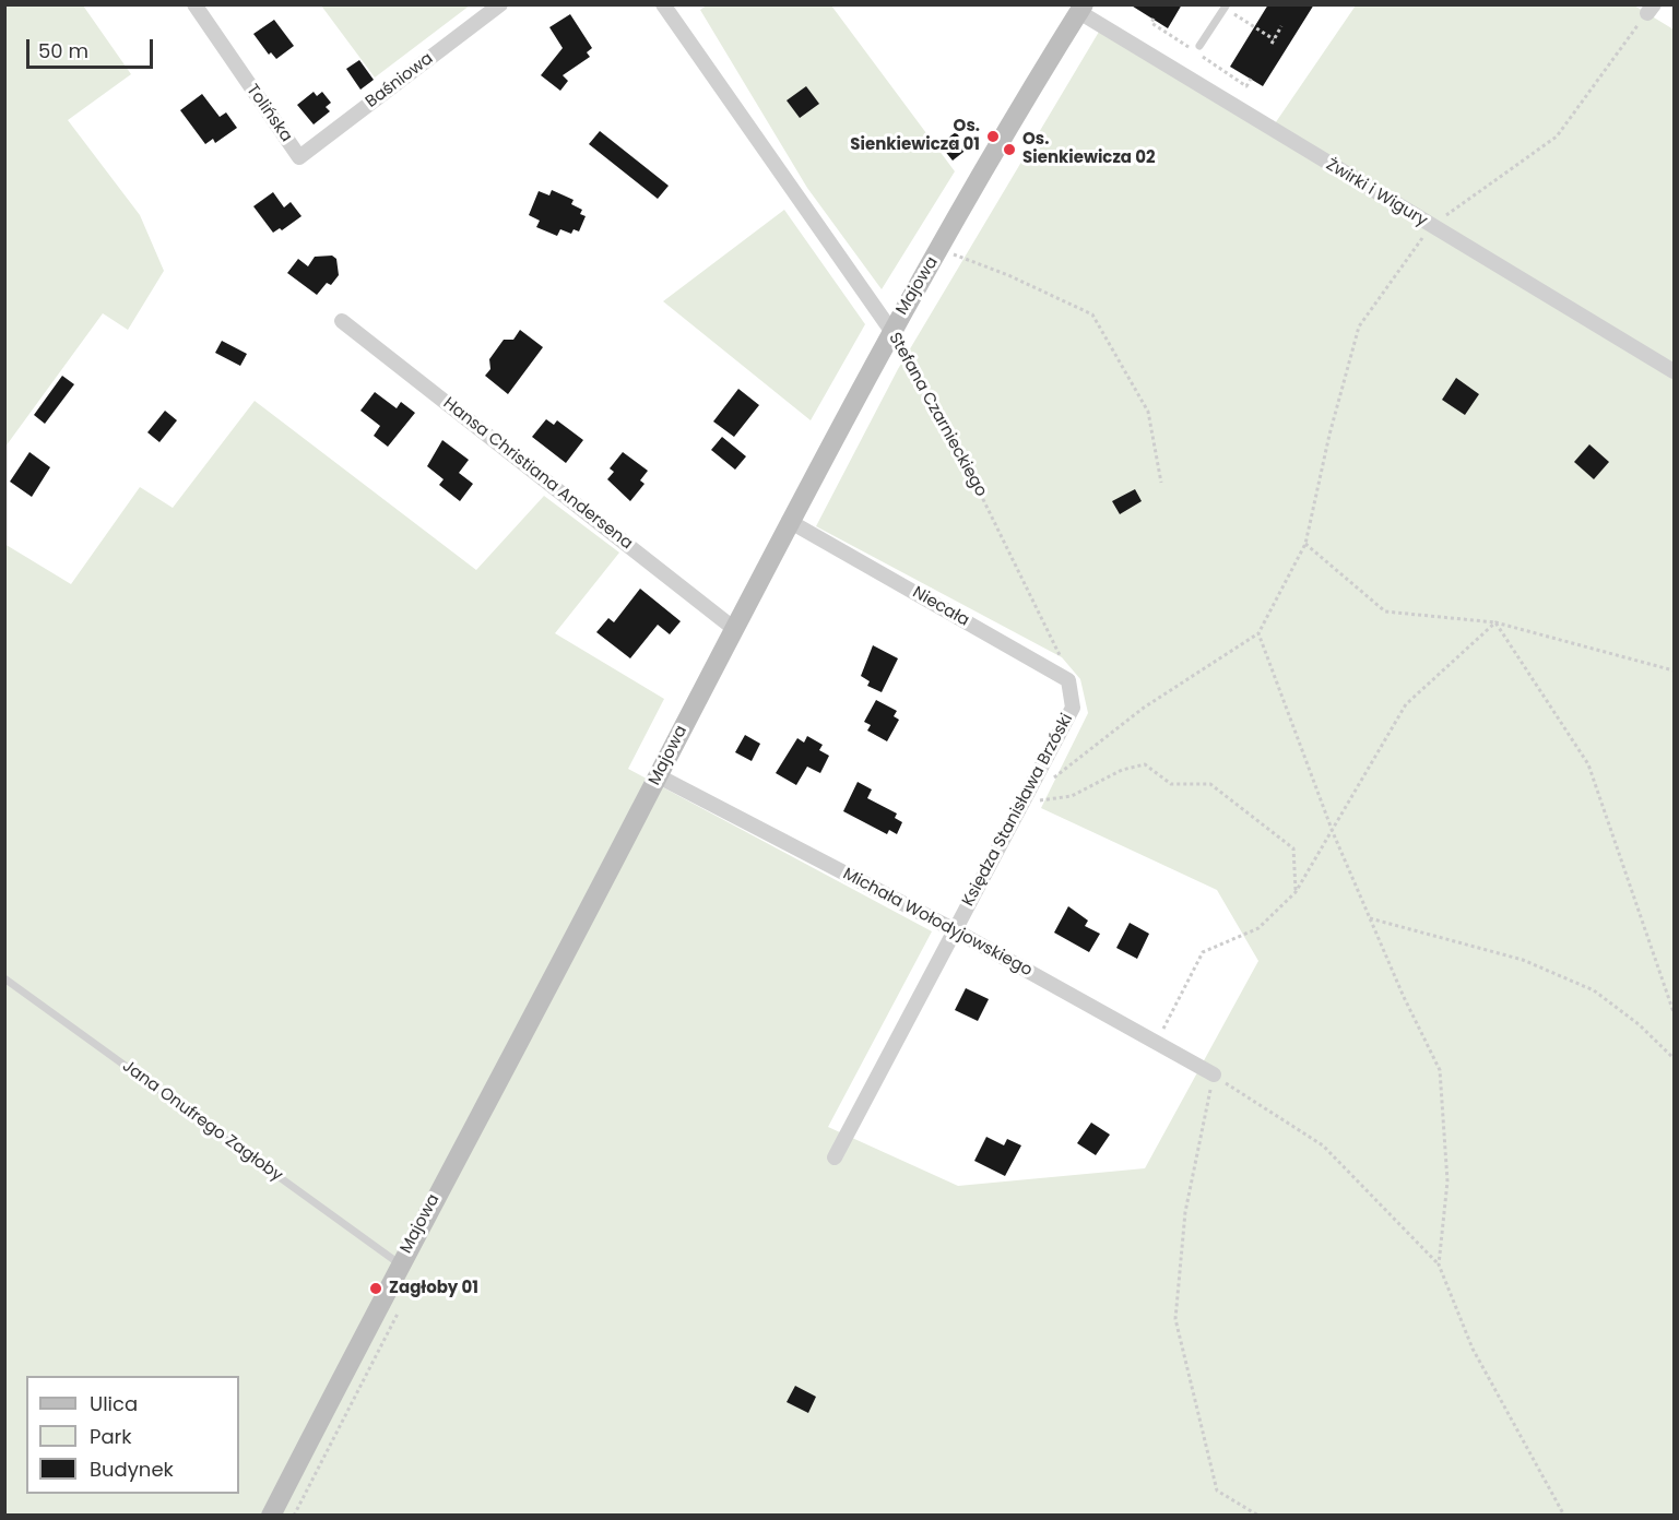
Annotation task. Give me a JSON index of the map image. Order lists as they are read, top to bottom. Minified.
{"streets":{"street":["Baśniowa","Tolińska","Żwirki i Wigury","Majowa","Stefana Czarnieckiego","Hansa Christiana Andersena","Niecała","Księdza Stanisława Brzóski","Michała Wołodyjowskiego"],"lane":["Jana Onufrego Zagłoby"]},"crossings":[["Baśniowa","Tolińska"],["Żwirki i Wigury","Majowa"],["Majowa","Stefana Czarnieckiego"],["Majowa","Hansa Christiana Andersena"],["Majowa","Niecała"],["Majowa","Michała Wołodyjowskiego"],["Majowa","Jana Onufrego Zagłoby"],["Stefana Czarnieckiego","Niecała"],["Stefana Czarnieckiego","Księdza Stanisława Brzóski"],["Niecała","Księdza Stanisława Brzóski"],["Księdza Stanisława Brzóski","Michała Wołodyjowskiego"]],"places":["Os. Sienkiewicza 01","Os. Sienkiewicza 02","Zagłoby 01"],"legend":["Ulica","Park","Budynek"],"scale_bar":"50 m"}
